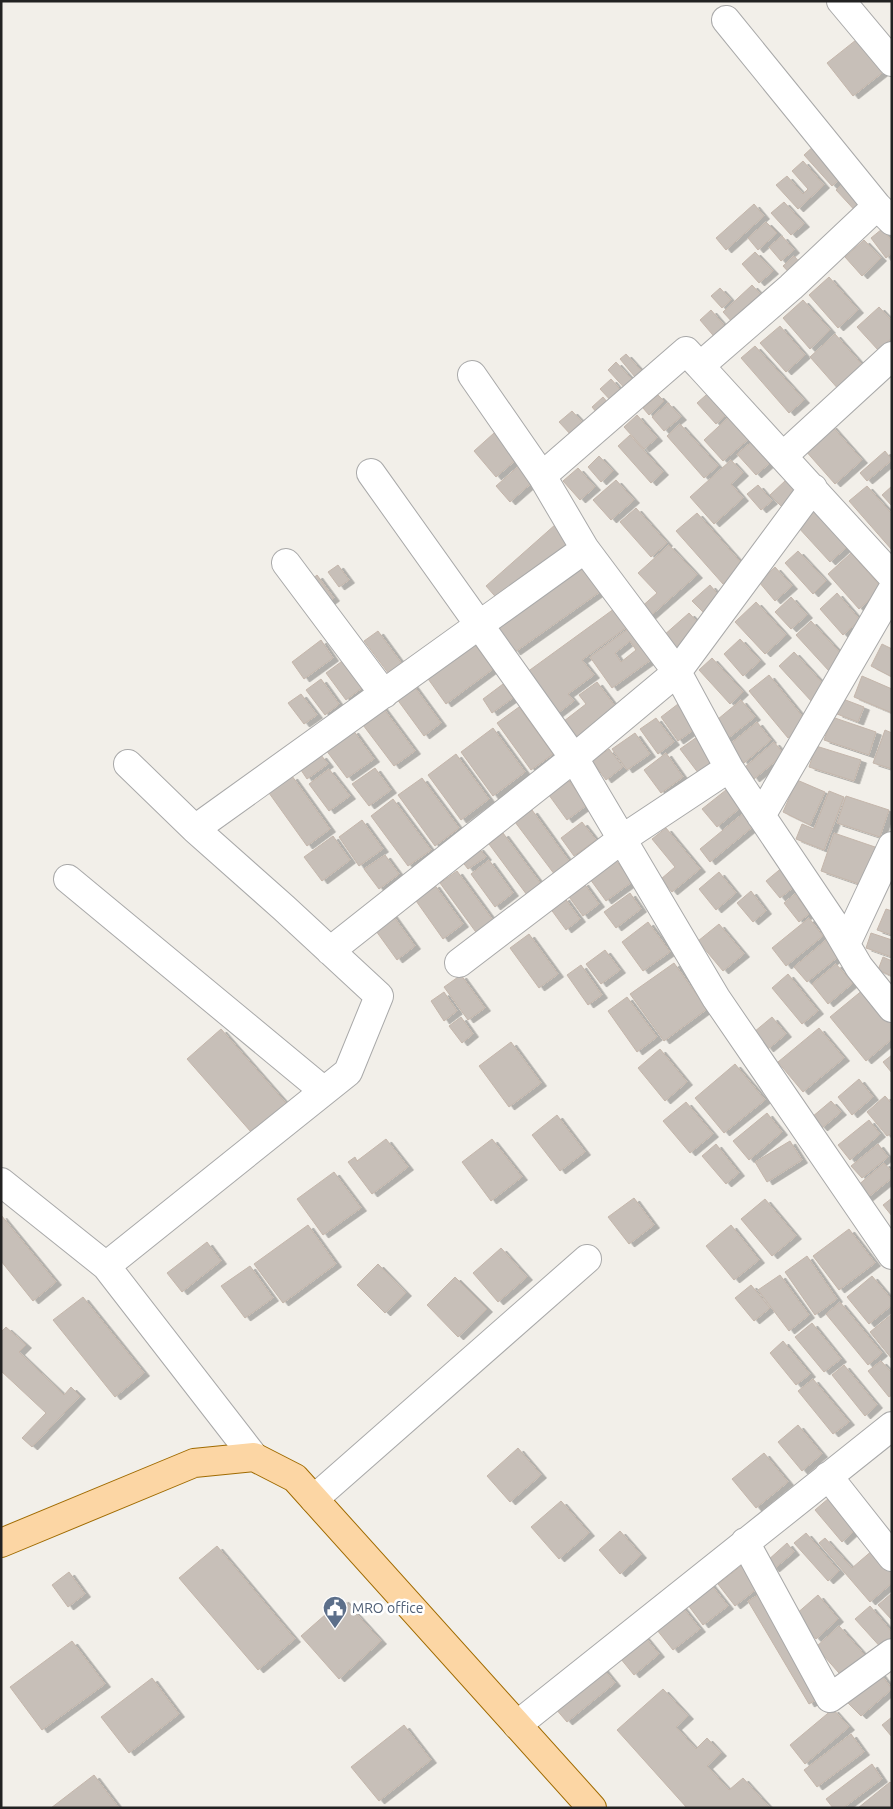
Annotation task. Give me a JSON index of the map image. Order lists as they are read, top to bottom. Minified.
{"places":{"public building":["MRO office"]}}
